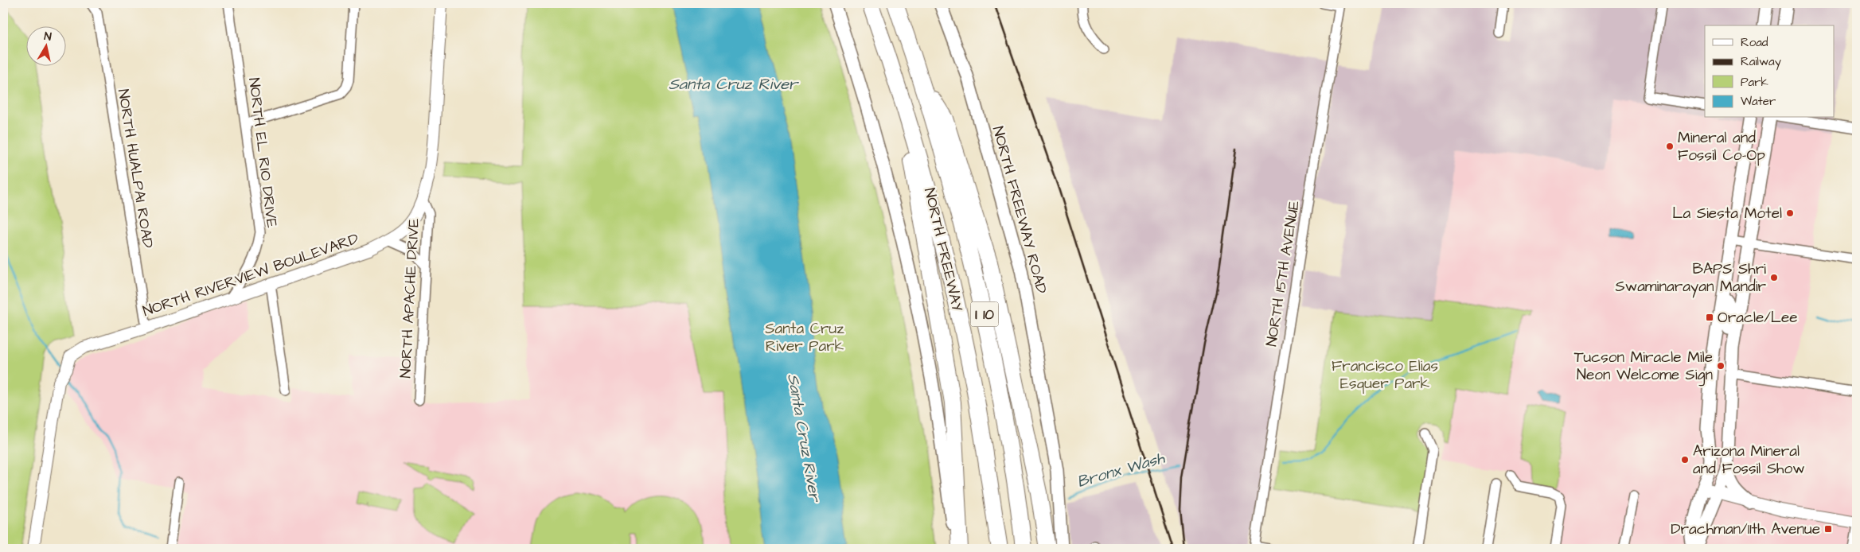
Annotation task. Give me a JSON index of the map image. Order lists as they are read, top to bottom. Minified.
{"streets":{"highway":["NORTH FREEWAY","I 10"],"main road":["NORTH FREEWAY ROAD"],"street":["NORTH EL RIO DRIVE","NORTH HUALPAI ROAD","NORTH 15TH AVENUE","NORTH RIVERVIEW BOULEVARD","NORTH APACHE DRIVE"]},"crossings":[["NORTH EL RIO DRIVE","NORTH RIVERVIEW BOULEVARD"],["NORTH HUALPAI ROAD","NORTH RIVERVIEW BOULEVARD"],["NORTH RIVERVIEW BOULEVARD","NORTH APACHE DRIVE"]],"water":["Santa Cruz River","Bronx Wash"],"parks":["Santa Cruz River Park","Francisco Elias Esquer Park"],"places":{"other":["Mineral and Fossil Co-Op","La Siesta Motel","BAPS Shri Swaminarayan Mandir","Tucson Miracle Mile Neon Welcome Sign","Arizona Mineral and Fossil Show"],"transit":["Oracle/Lee","Drachman/11th Avenue"]},"legend":["Road","Railway","Park","Water"],"north":"top"}
